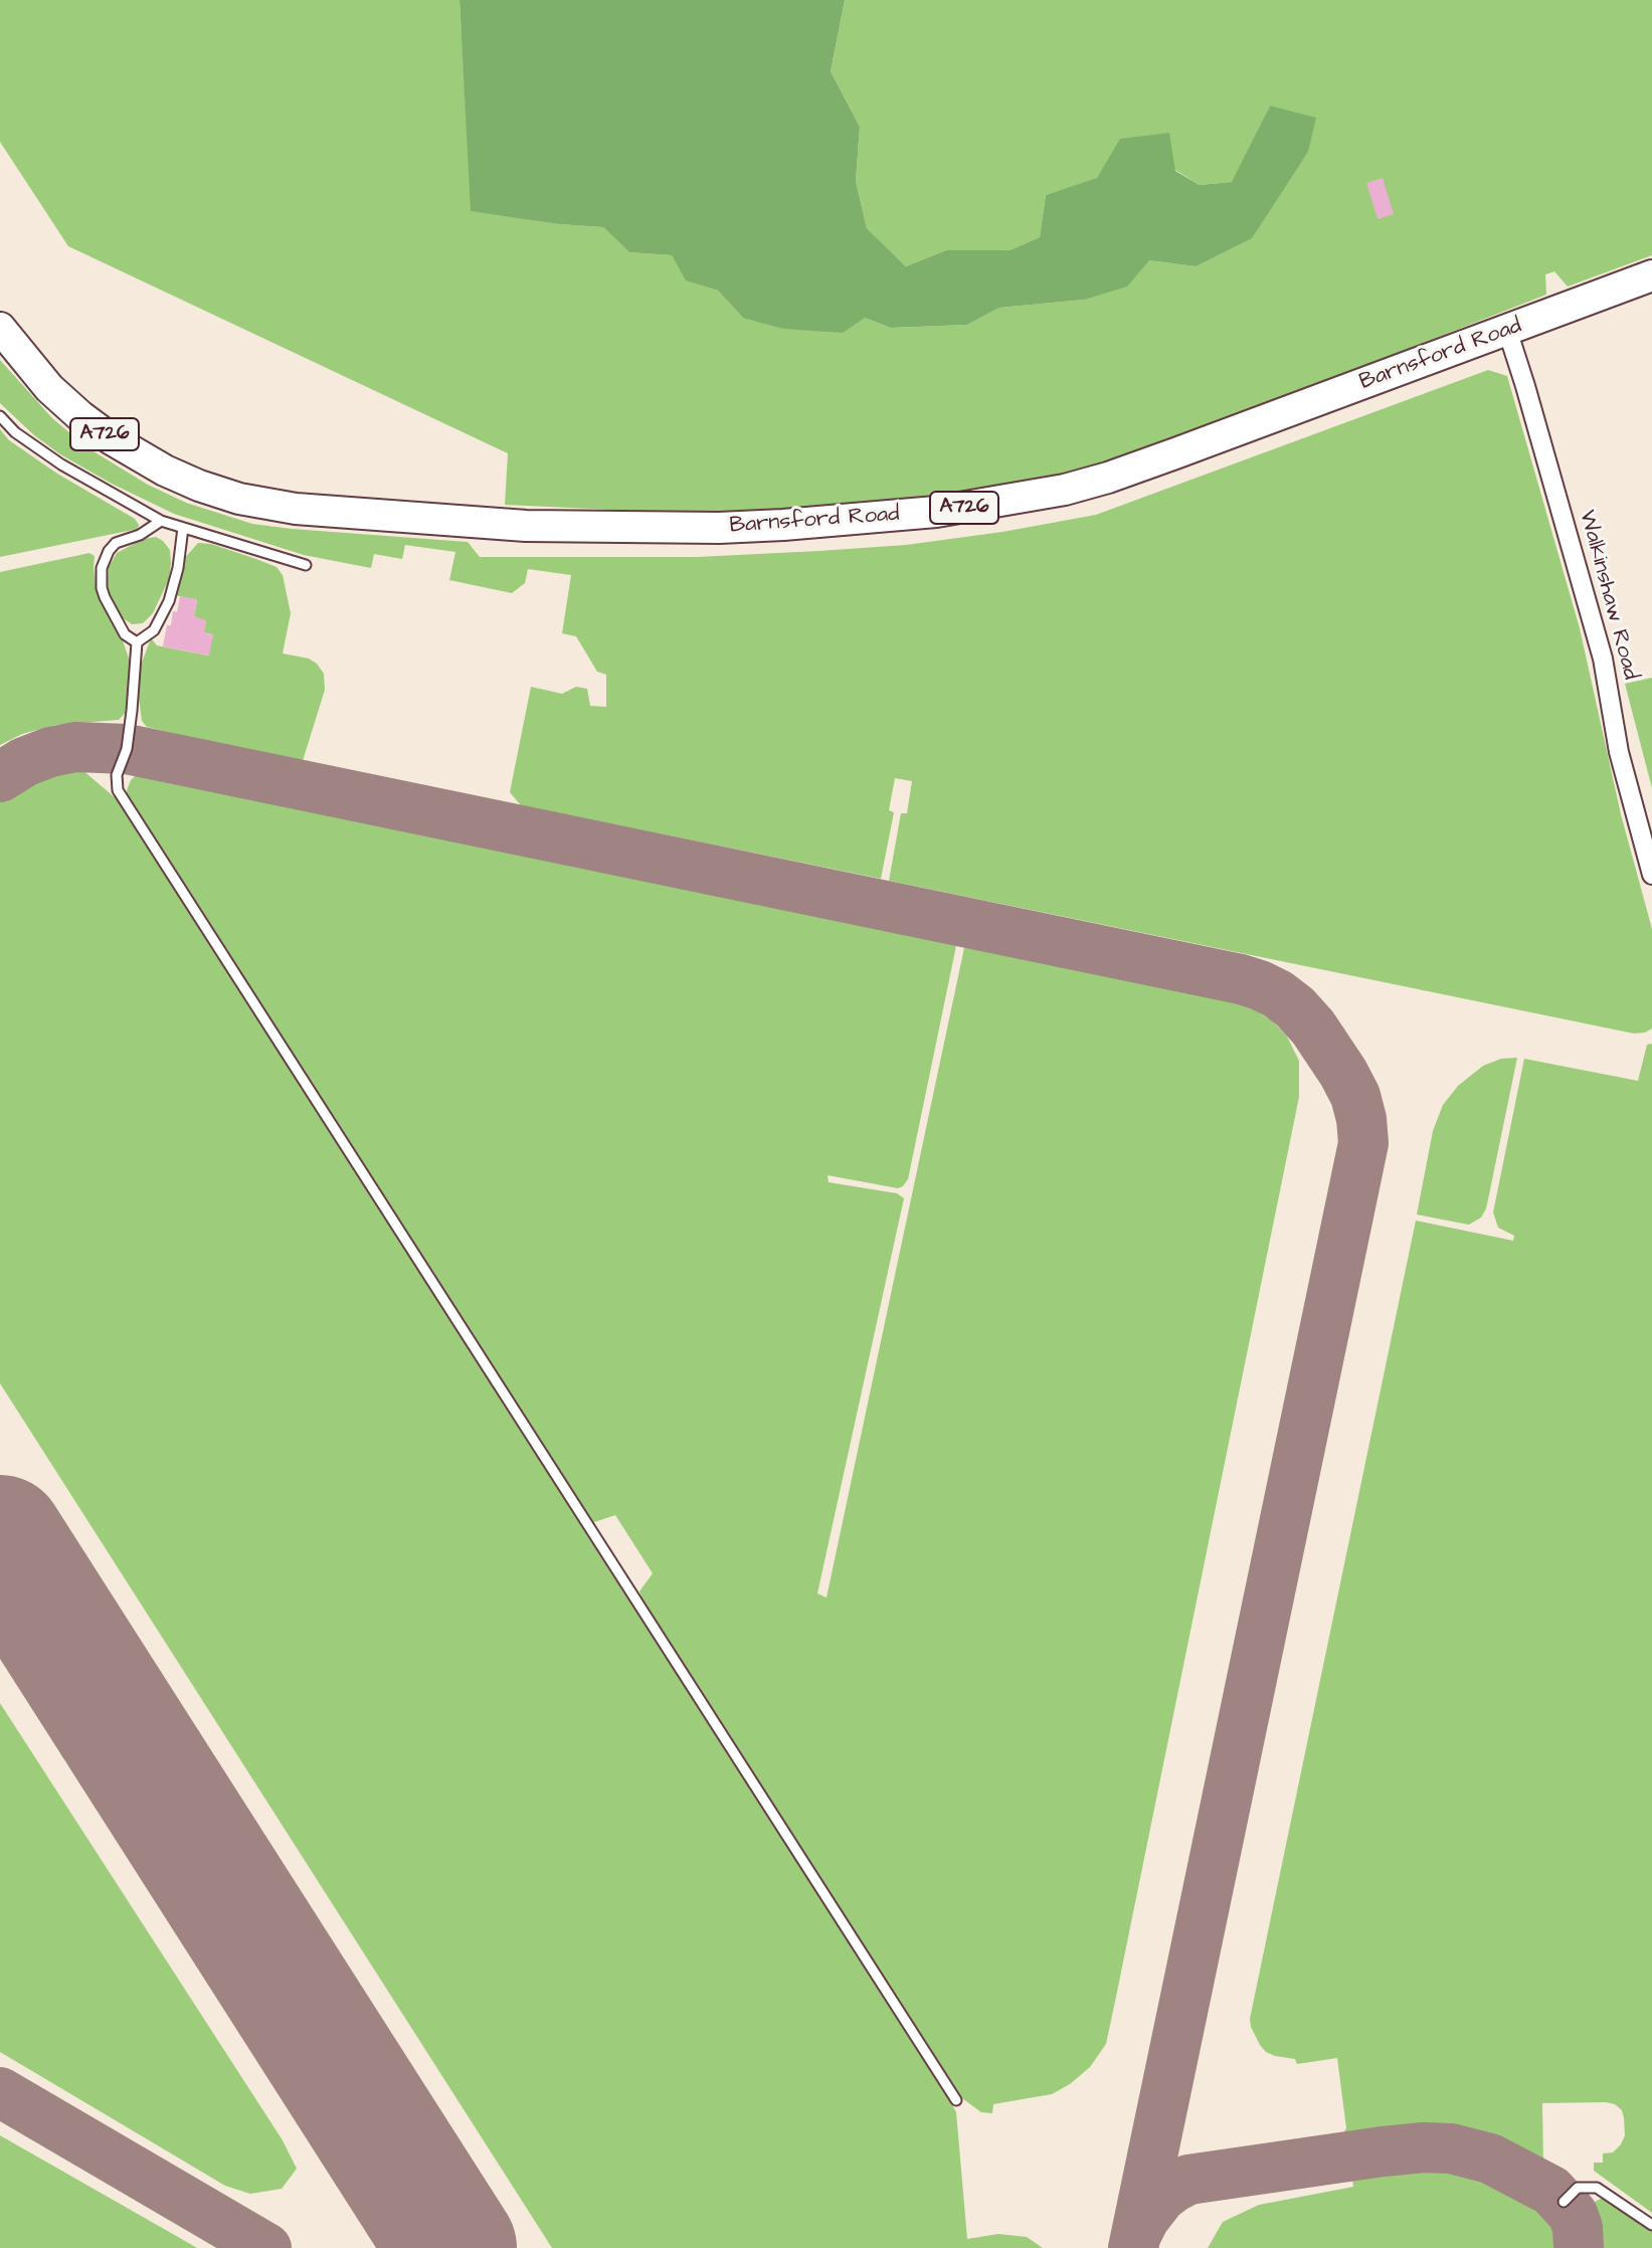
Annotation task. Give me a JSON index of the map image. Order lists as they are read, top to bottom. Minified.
{"streets":{"main road":["Barnsford Road","A726"],"street":["Walkinshaw Road"]},"crossings":[["Barnsford Road","Walkinshaw Road"]]}
